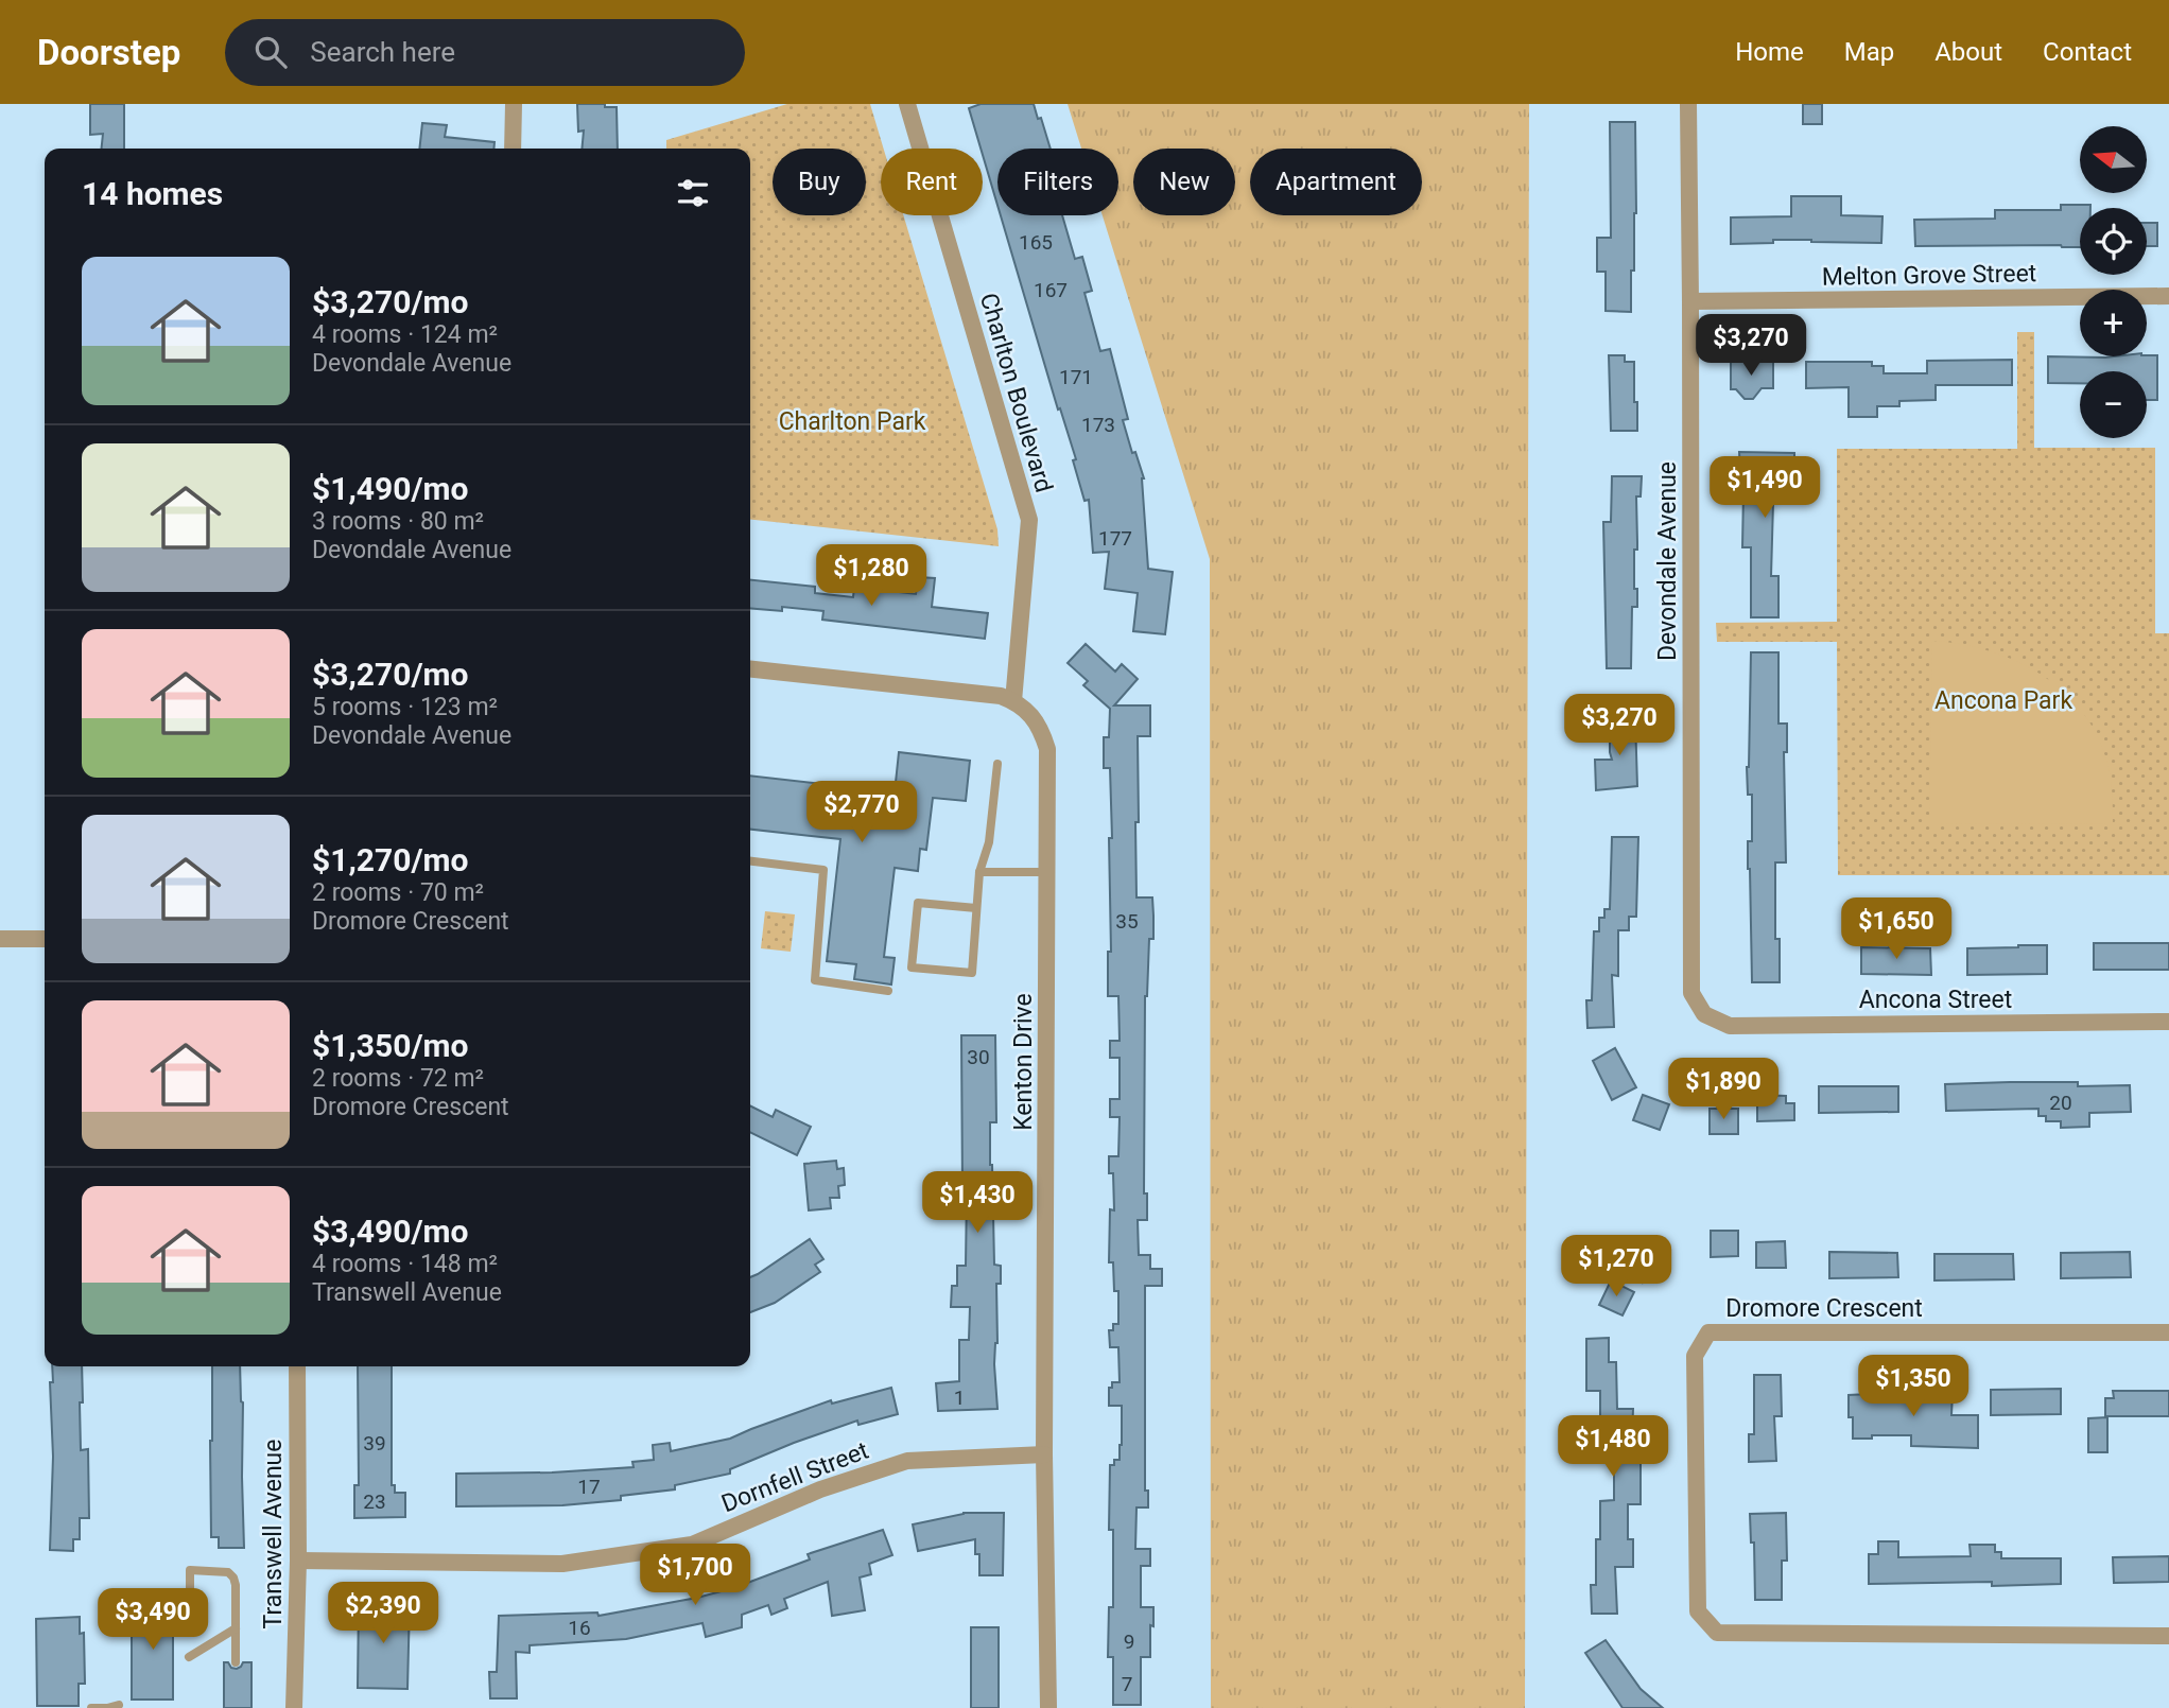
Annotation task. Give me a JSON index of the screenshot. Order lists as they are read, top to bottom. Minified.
{"streets":{"street":["Melton Grove Street","Charlton Boulevard","Devondale Avenue","Ancona Street","Kenton Drive","Dromore Crescent","Dornfell Street","Transwell Avenue"]},"crossings":[["Melton Grove Street","Devondale Avenue"],["Charlton Boulevard","Kenton Drive"],["Devondale Avenue","Ancona Street"],["Kenton Drive","Dornfell Street"],["Dornfell Street","Transwell Avenue"]],"parks":["Charlton Park","Ancona Park"],"house_numbers":["165","167","171","173","177","35","30","20","1","39","17","23","16","9","7"],"north":"left","page":{"header":"Doorstep","search":"Search here","nav":["Home","Map","About","Contact"],"map_buttons":["+","−"],"chip":["Buy","Rent","Filters","New","Apartment"],"heading":"14 homes","list":[{"name":"$3,270/mo","note":"4 rooms · 124 m² · Devondale Avenue"},{"name":"$1,490/mo","note":"3 rooms · 80 m² · Devondale Avenue"},{"name":"$3,270/mo","note":"5 rooms · 123 m² · Devondale Avenue"},{"name":"$1,270/mo","note":"2 rooms · 70 m² · Dromore Crescent"},{"name":"$1,350/mo","note":"2 rooms · 72 m² · Dromore Crescent"},{"name":"$3,490/mo","note":"4 rooms · 148 m² · Transwell Avenue"}],"price":["$3,270","$1,490","$1,280","$3,270","$2,770","$1,650","$1,890","$1,430","$1,270","$1,350","$1,480","$1,700","$2,390","$3,490"]}}
